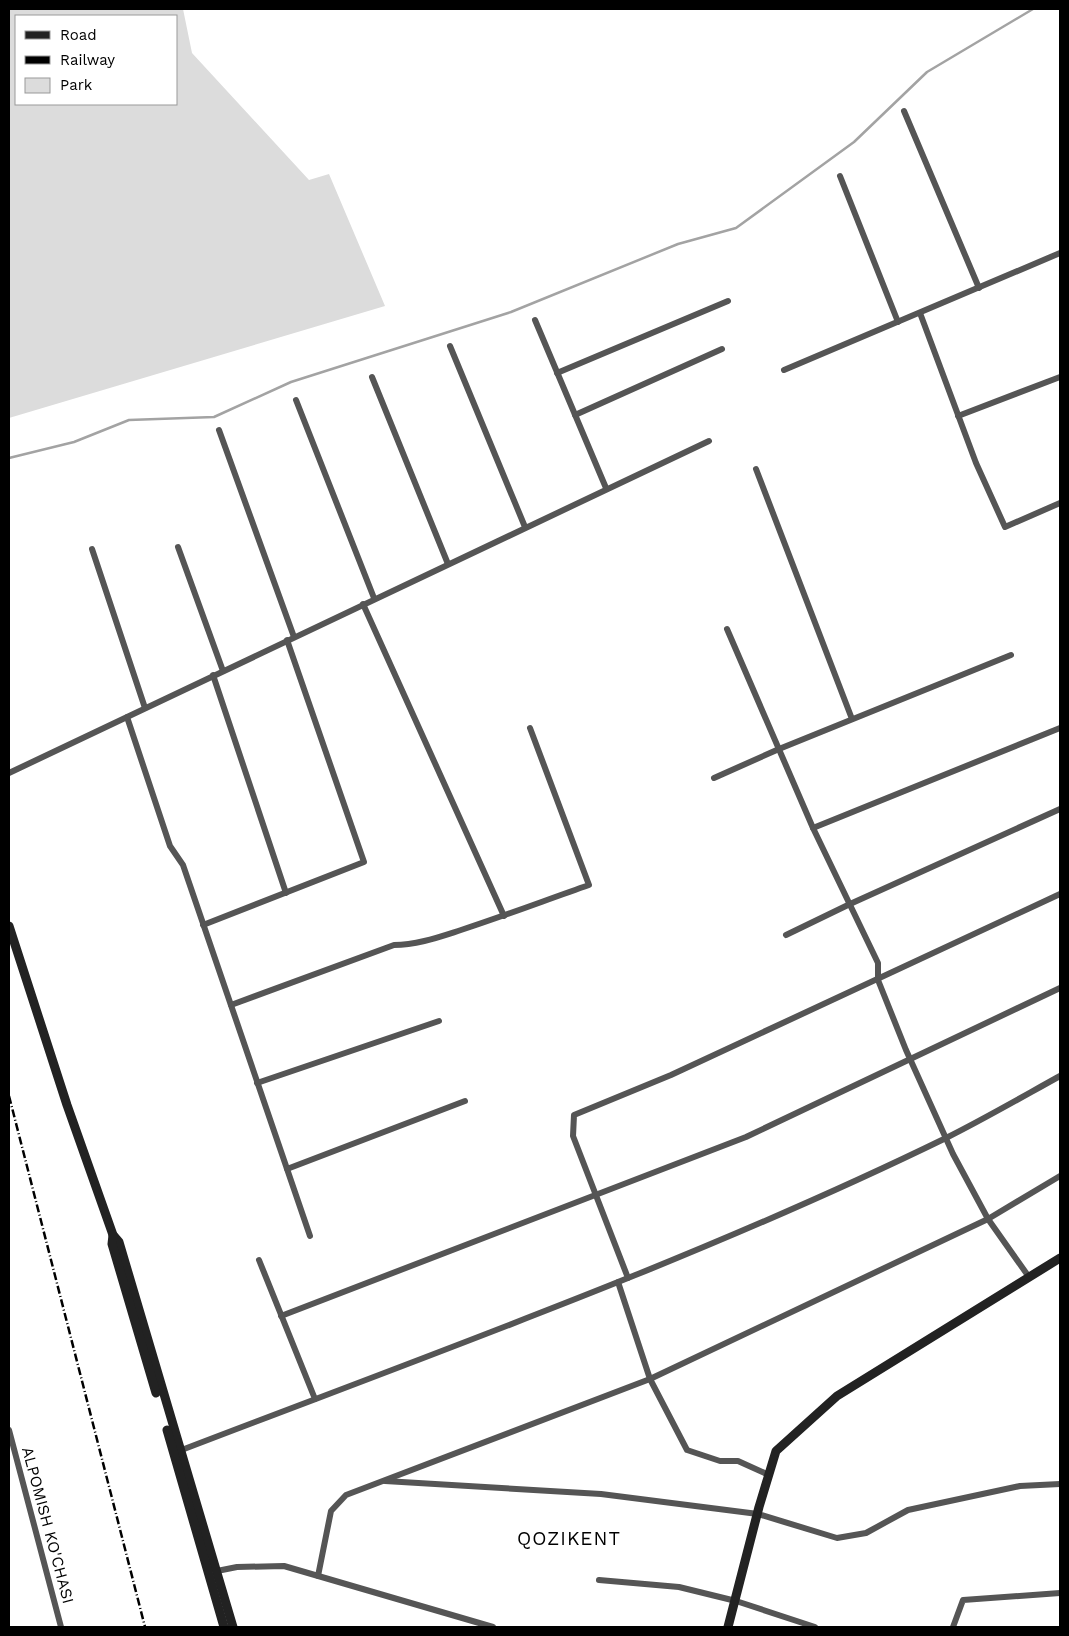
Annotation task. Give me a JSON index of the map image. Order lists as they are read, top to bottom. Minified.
{"streets":{"street":["ALPOMISH KO'CHASI"]},"districts":["QOZIKENT"],"legend":["Road","Railway","Park"]}
